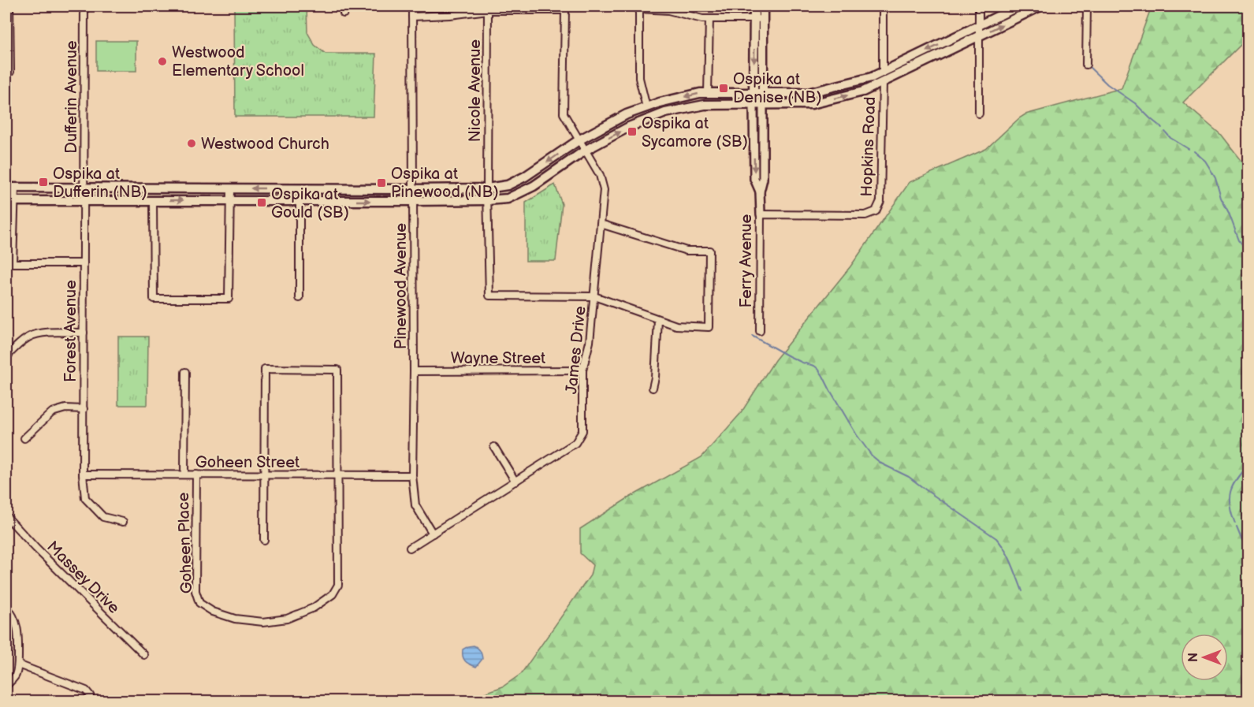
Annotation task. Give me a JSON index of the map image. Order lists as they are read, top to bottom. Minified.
{"streets":{"main road":["Ferry Avenue"],"street":["Nicole Avenue","Dufferin Avenue","Hopkins Road","Pinewood Avenue","Forest Avenue","James Drive","Wayne Street","Goheen Street","Goheen Place","Massey Drive"]},"crossings":[["Nicole Avenue","James Drive"],["Dufferin Avenue","Forest Avenue"],["Hopkins Road","Ferry Avenue"],["Pinewood Avenue","James Drive"],["Pinewood Avenue","Wayne Street"],["Pinewood Avenue","Goheen Street"],["Forest Avenue","Goheen Street"],["James Drive","Wayne Street"],["Goheen Street","Goheen Place"]],"places":{"other":["Westwood Elementary School","Westwood Church"],"transit":["Ospika at Denise (NB)","Ospika at Sycamore (SB)","Ospika at Dufferin (NB)","Ospika at Pinewood (NB)","Ospika at Gould (SB)"]},"north":"left"}
